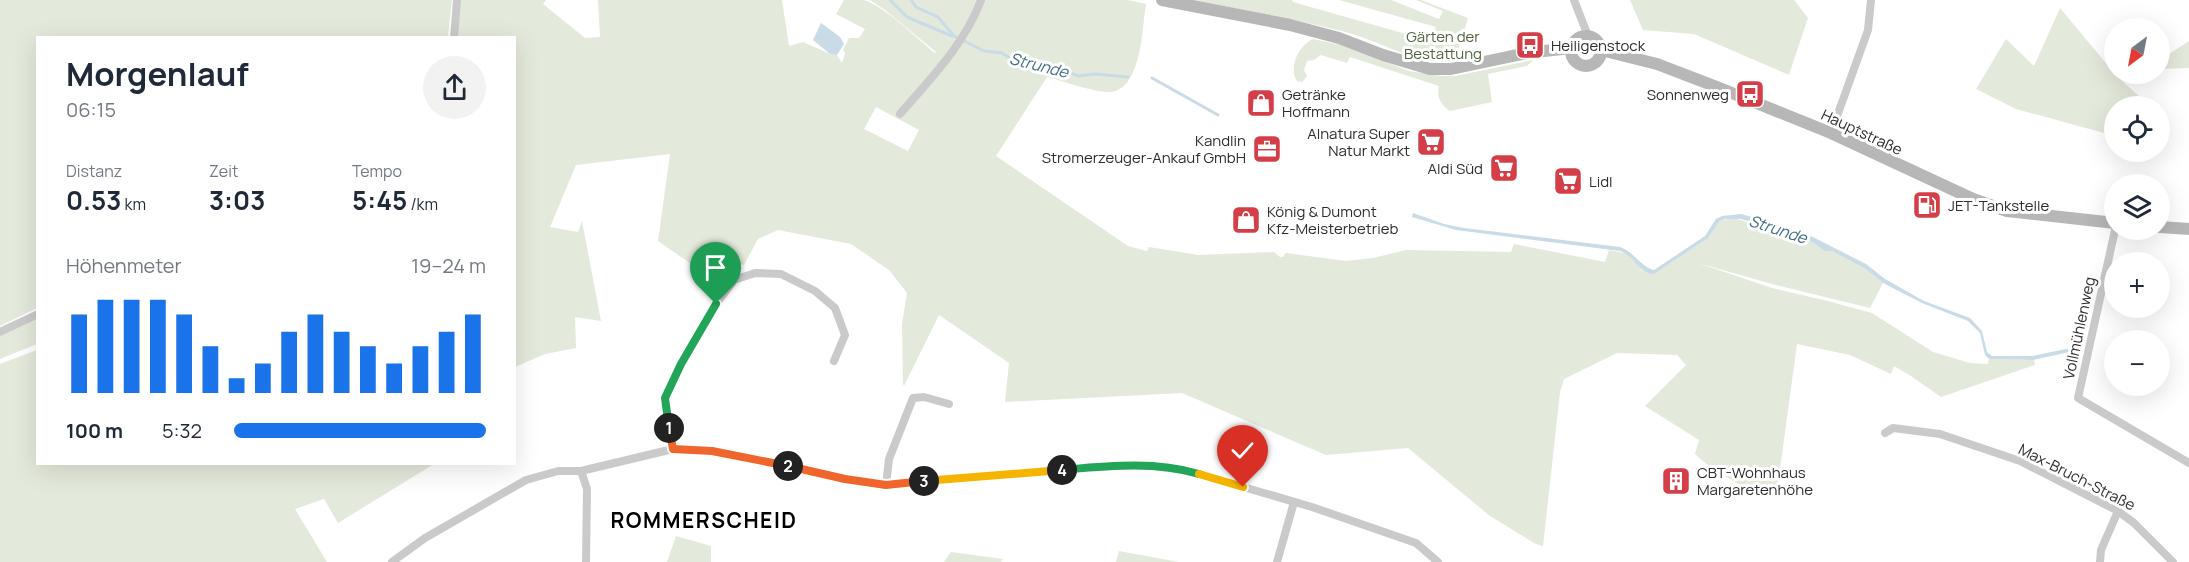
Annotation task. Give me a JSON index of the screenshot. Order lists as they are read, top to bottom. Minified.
{"streets":{"main road":["Hauptstraße"],"street":["Vollmühlenweg","Max-Bruch-Straße"]},"districts":["ROMMERSCHEID"],"water":["Strunde"],"parks":["Gärten der Bestattung"],"places":{"bus stop":["Heiligenstock","Sonnenweg"],"shop":["Getränke Hoffmann","König & Dumont Kfz-Meisterbetrieb"],"supermarket":["Alnatura Super Natur Markt","Aldi Süd","Lidl"],"office":["Kandlin Stromerzeuger-Ankauf GmbH"],"fuel station":["JET-Tankstelle"],"building":["CBT-Wohnhaus Margaretenhöhe"]},"north":"bottom left","page":{"map_buttons":["+","−"],"heading":["Morgenlauf","06:15"],"stats":[["Distanz","0.53 km"],["Zeit","3:03"],["Tempo","5:45 /km"]],"chart":["Höhenmeter","19–24 m"],"list":[{"name":"100 m","note":"5:32"}],"pins":["1","2","4","3"]}}
